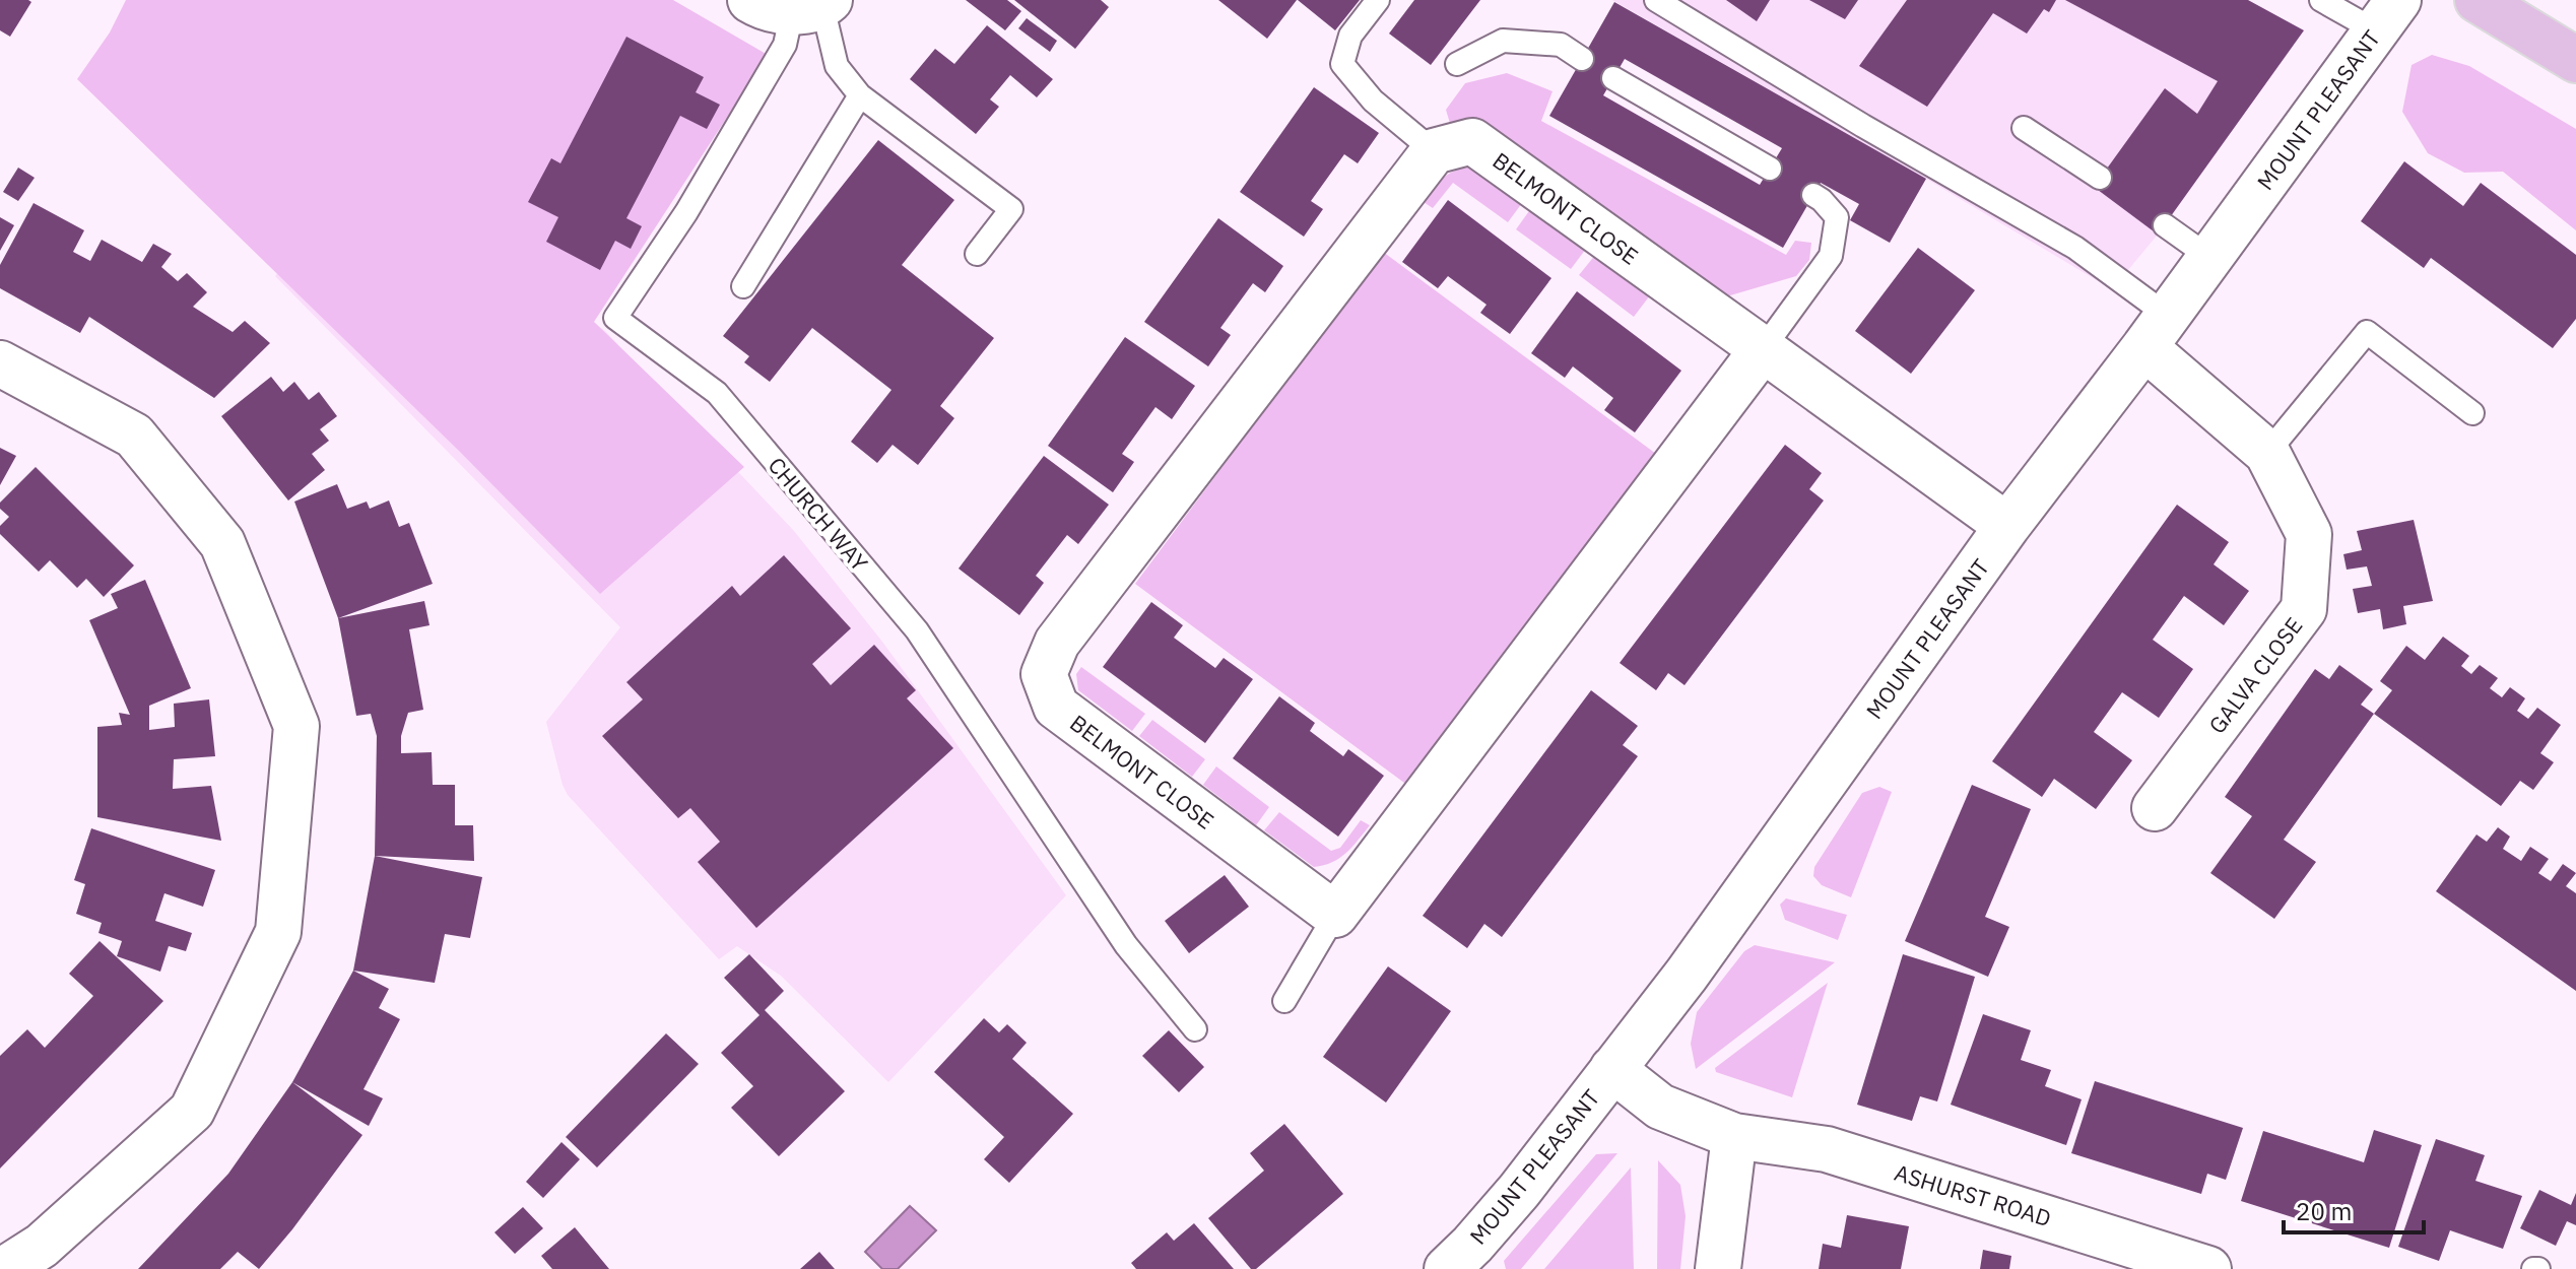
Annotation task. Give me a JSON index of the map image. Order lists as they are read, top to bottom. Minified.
{"streets":{"street":["MOUNT PLEASANT","BELMONT CLOSE","GALVA CLOSE","ASHURST ROAD"],"lane":["CHURCH WAY"]},"crossings":[["MOUNT PLEASANT","BELMONT CLOSE"],["MOUNT PLEASANT","GALVA CLOSE"],["MOUNT PLEASANT","ASHURST ROAD"]],"scale_bar":"20 m"}
